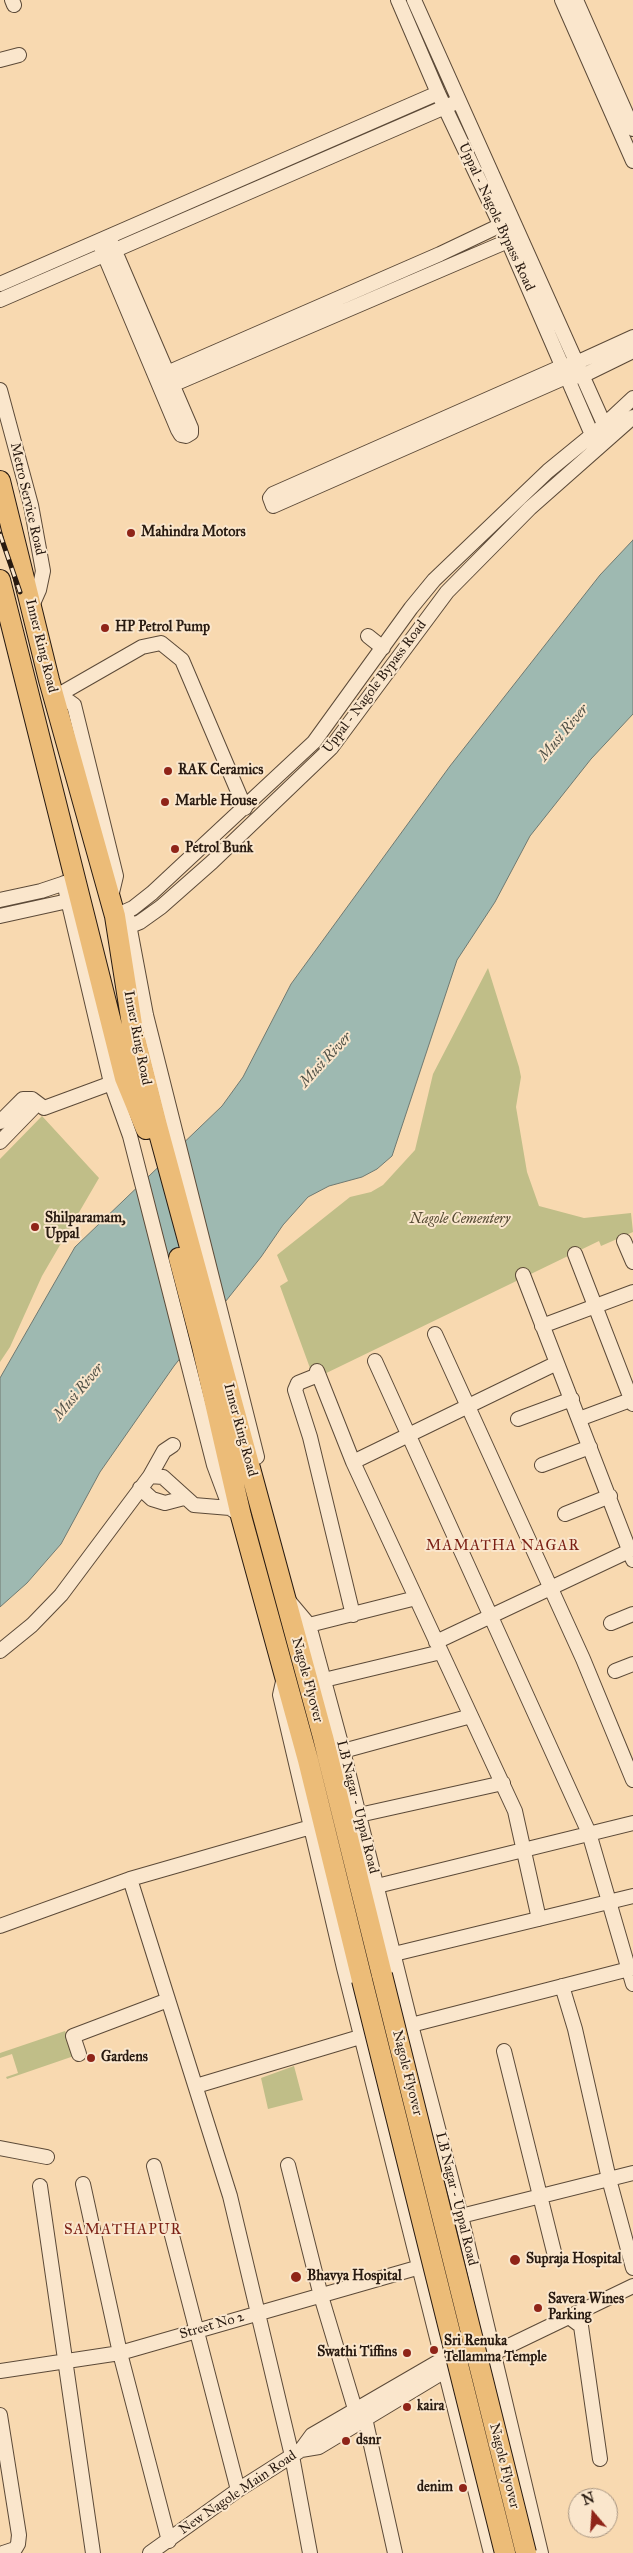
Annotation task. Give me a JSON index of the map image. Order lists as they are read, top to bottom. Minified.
{"streets":{"highway":["Inner Ring Road","Nagole Flyover"],"street":["Uppal - Nagole Bypass Road","Metro Service Road","LB Nagar - Uppal Road","Street No 2","New Nagole Main Road"]},"crossings":[["Uppal - Nagole Bypass Road","Inner Ring Road"],["Metro Service Road","Inner Ring Road"],["Inner Ring Road","Nagole Flyover"],["Inner Ring Road","LB Nagar - Uppal Road"],["Nagole Flyover","LB Nagar - Uppal Road"]],"districts":["MAMATHA NAGAR","SAMATHAPUR"],"water":["Musi River"],"parks":["Nagole Cementery"],"places":["Mahindra Motors","HP Petrol Pump","RAK Ceramics","Marble House","Petrol Bunk","Shilparamam, Uppal","Gardens","Supraja Hospital","Bhavya Hospital","Savera Wines Parking","Sri Renuka Tellamma Temple","Swathi Tiffins","kaira","dsnr","denim"],"north":"top"}
